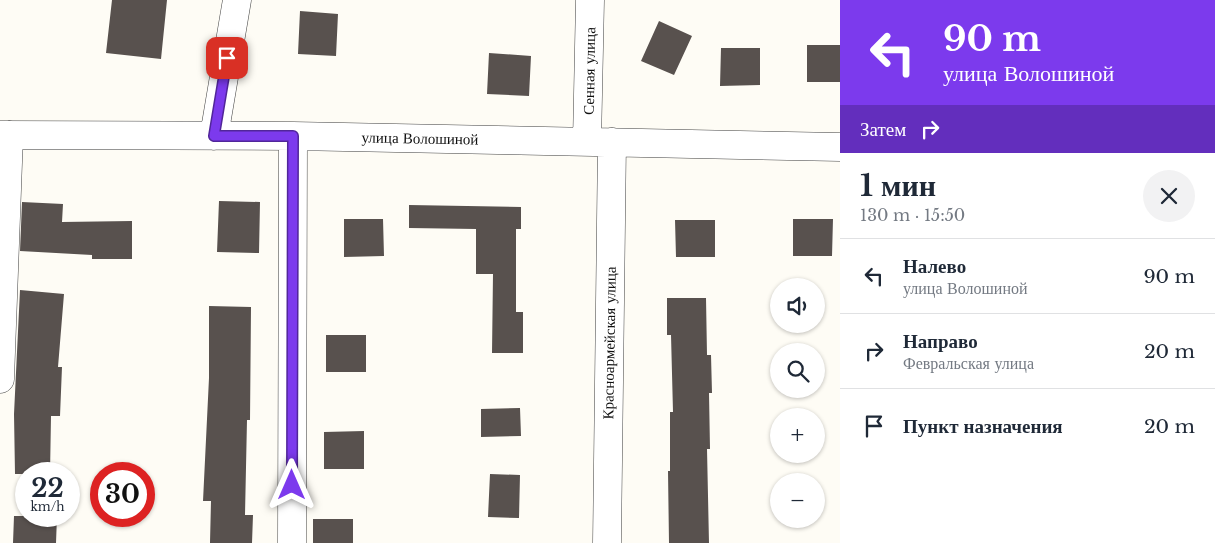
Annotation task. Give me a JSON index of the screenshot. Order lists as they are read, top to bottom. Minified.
{"streets":{"street":["Сенная улица","улица Волошиной","Красноармейская улица"]},"crossings":[["Сенная улица","улица Волошиной"],["Сенная улица","Красноармейская улица"],["улица Волошиной","Красноармейская улица"]],"page":{"turn":["90 m","улица Волошиной"],"then":"Затем","heading":["1 мин","130 m · 15:50"],"list":[{"name":"Налево","note":"улица Волошиной","value":"90 m"},{"name":"Направо","note":"Февральская улица","value":"20 m"},{"name":"Пункт назначения","value":"20 m"}],"map_buttons":["+","−"],"speed":"22 km/h","limit":"30"}}
